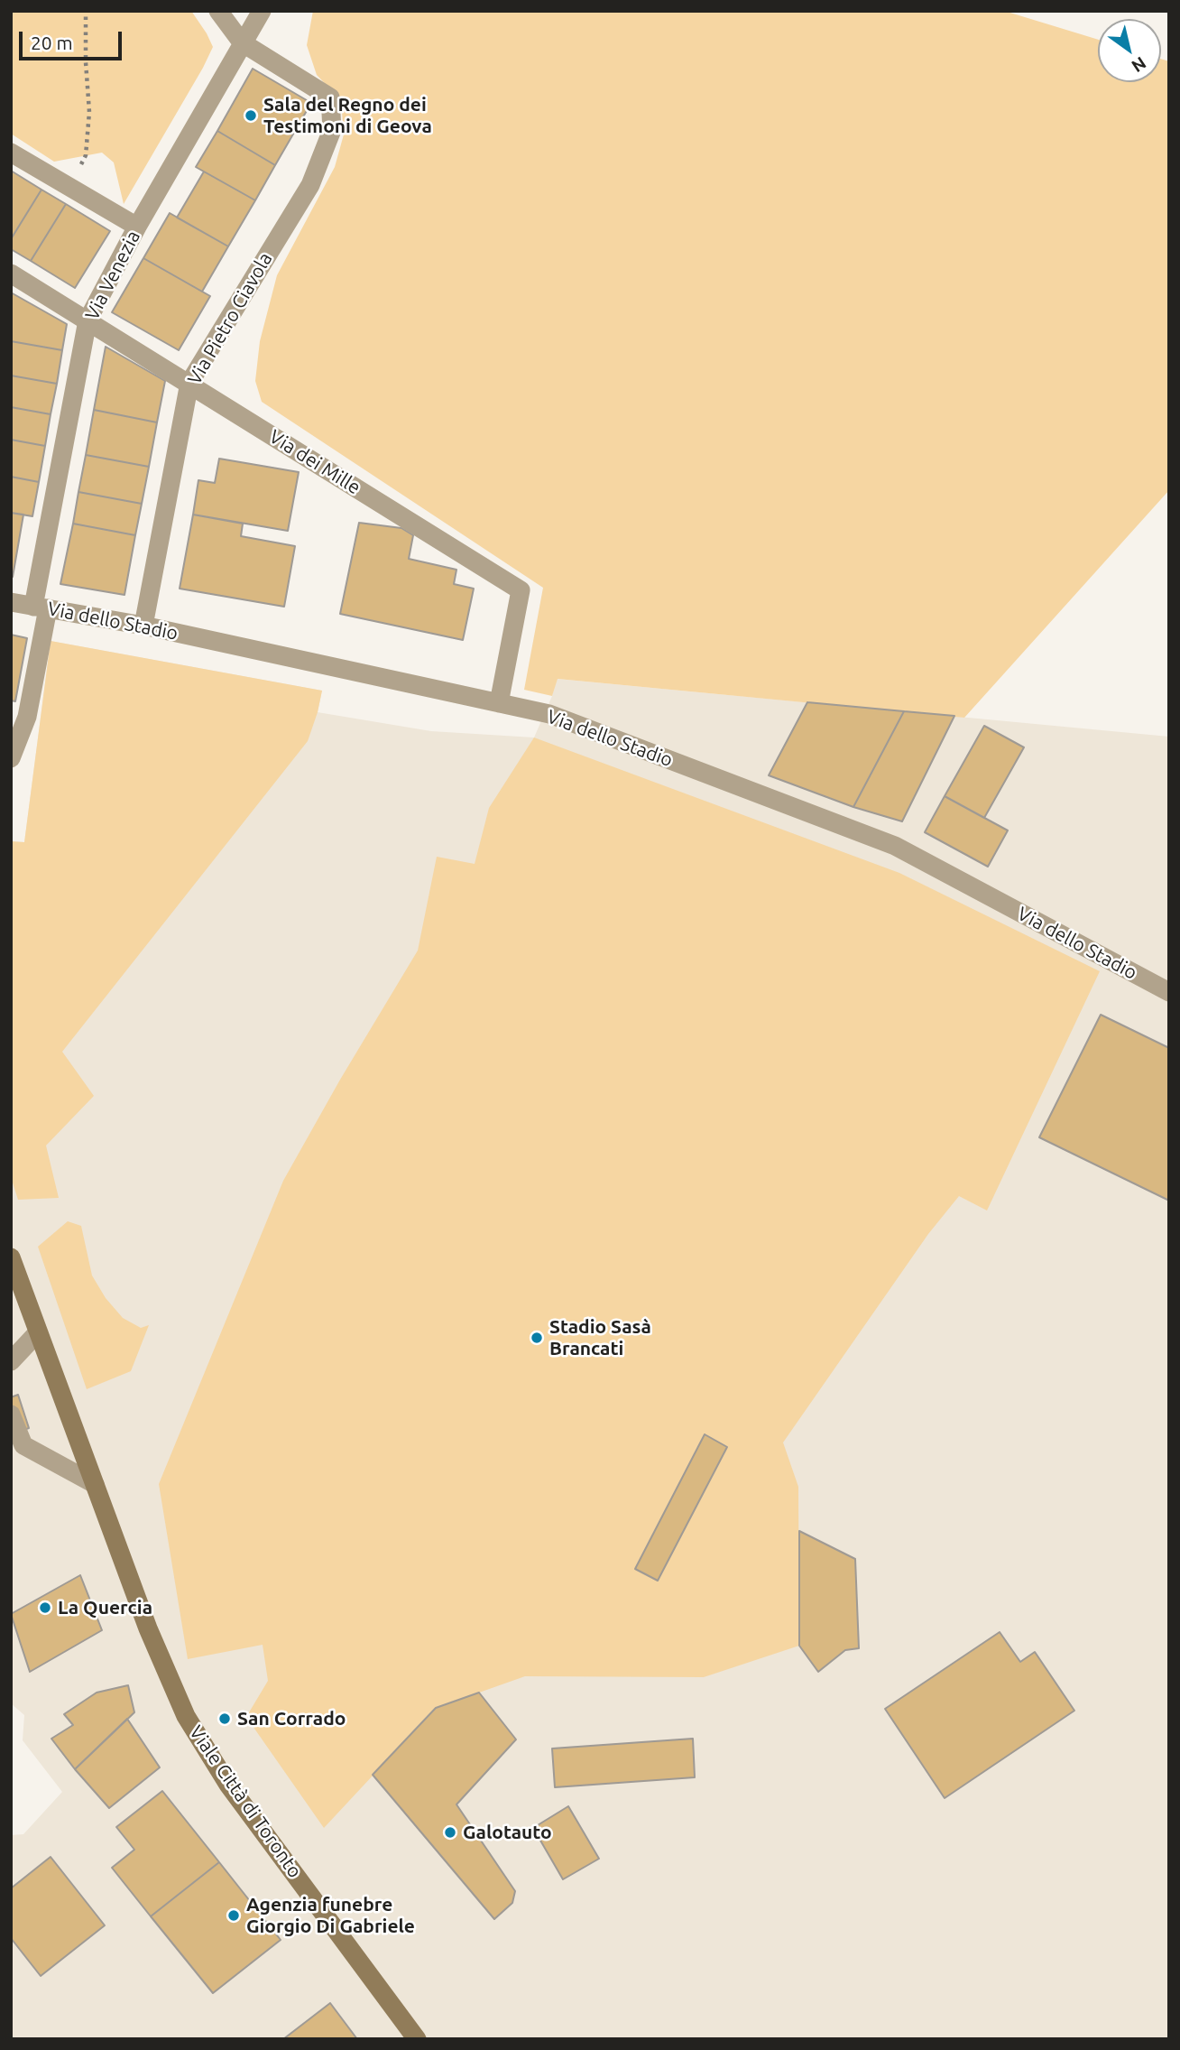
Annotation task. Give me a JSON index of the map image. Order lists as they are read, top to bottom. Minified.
{"streets":{"street":["Via Venezia","Via Pietro Ciavola","Via dei Mille","Via dello Stadio","Viale Città di Toronto"]},"crossings":[["Via Venezia","Via Pietro Ciavola"],["Via Venezia","Via dei Mille"],["Via Venezia","Via dello Stadio"],["Via Pietro Ciavola","Via dei Mille"],["Via Pietro Ciavola","Via dello Stadio"],["Via dei Mille","Via dello Stadio"]],"places":["Sala del Regno dei Testimoni di Geova","Stadio Sasà Brancati","La Quercia","San Corrado","Galotauto","Agenzia funebre Giorgio Di Gabriele"],"scale_bar":"20 m","north":"bottom right"}
